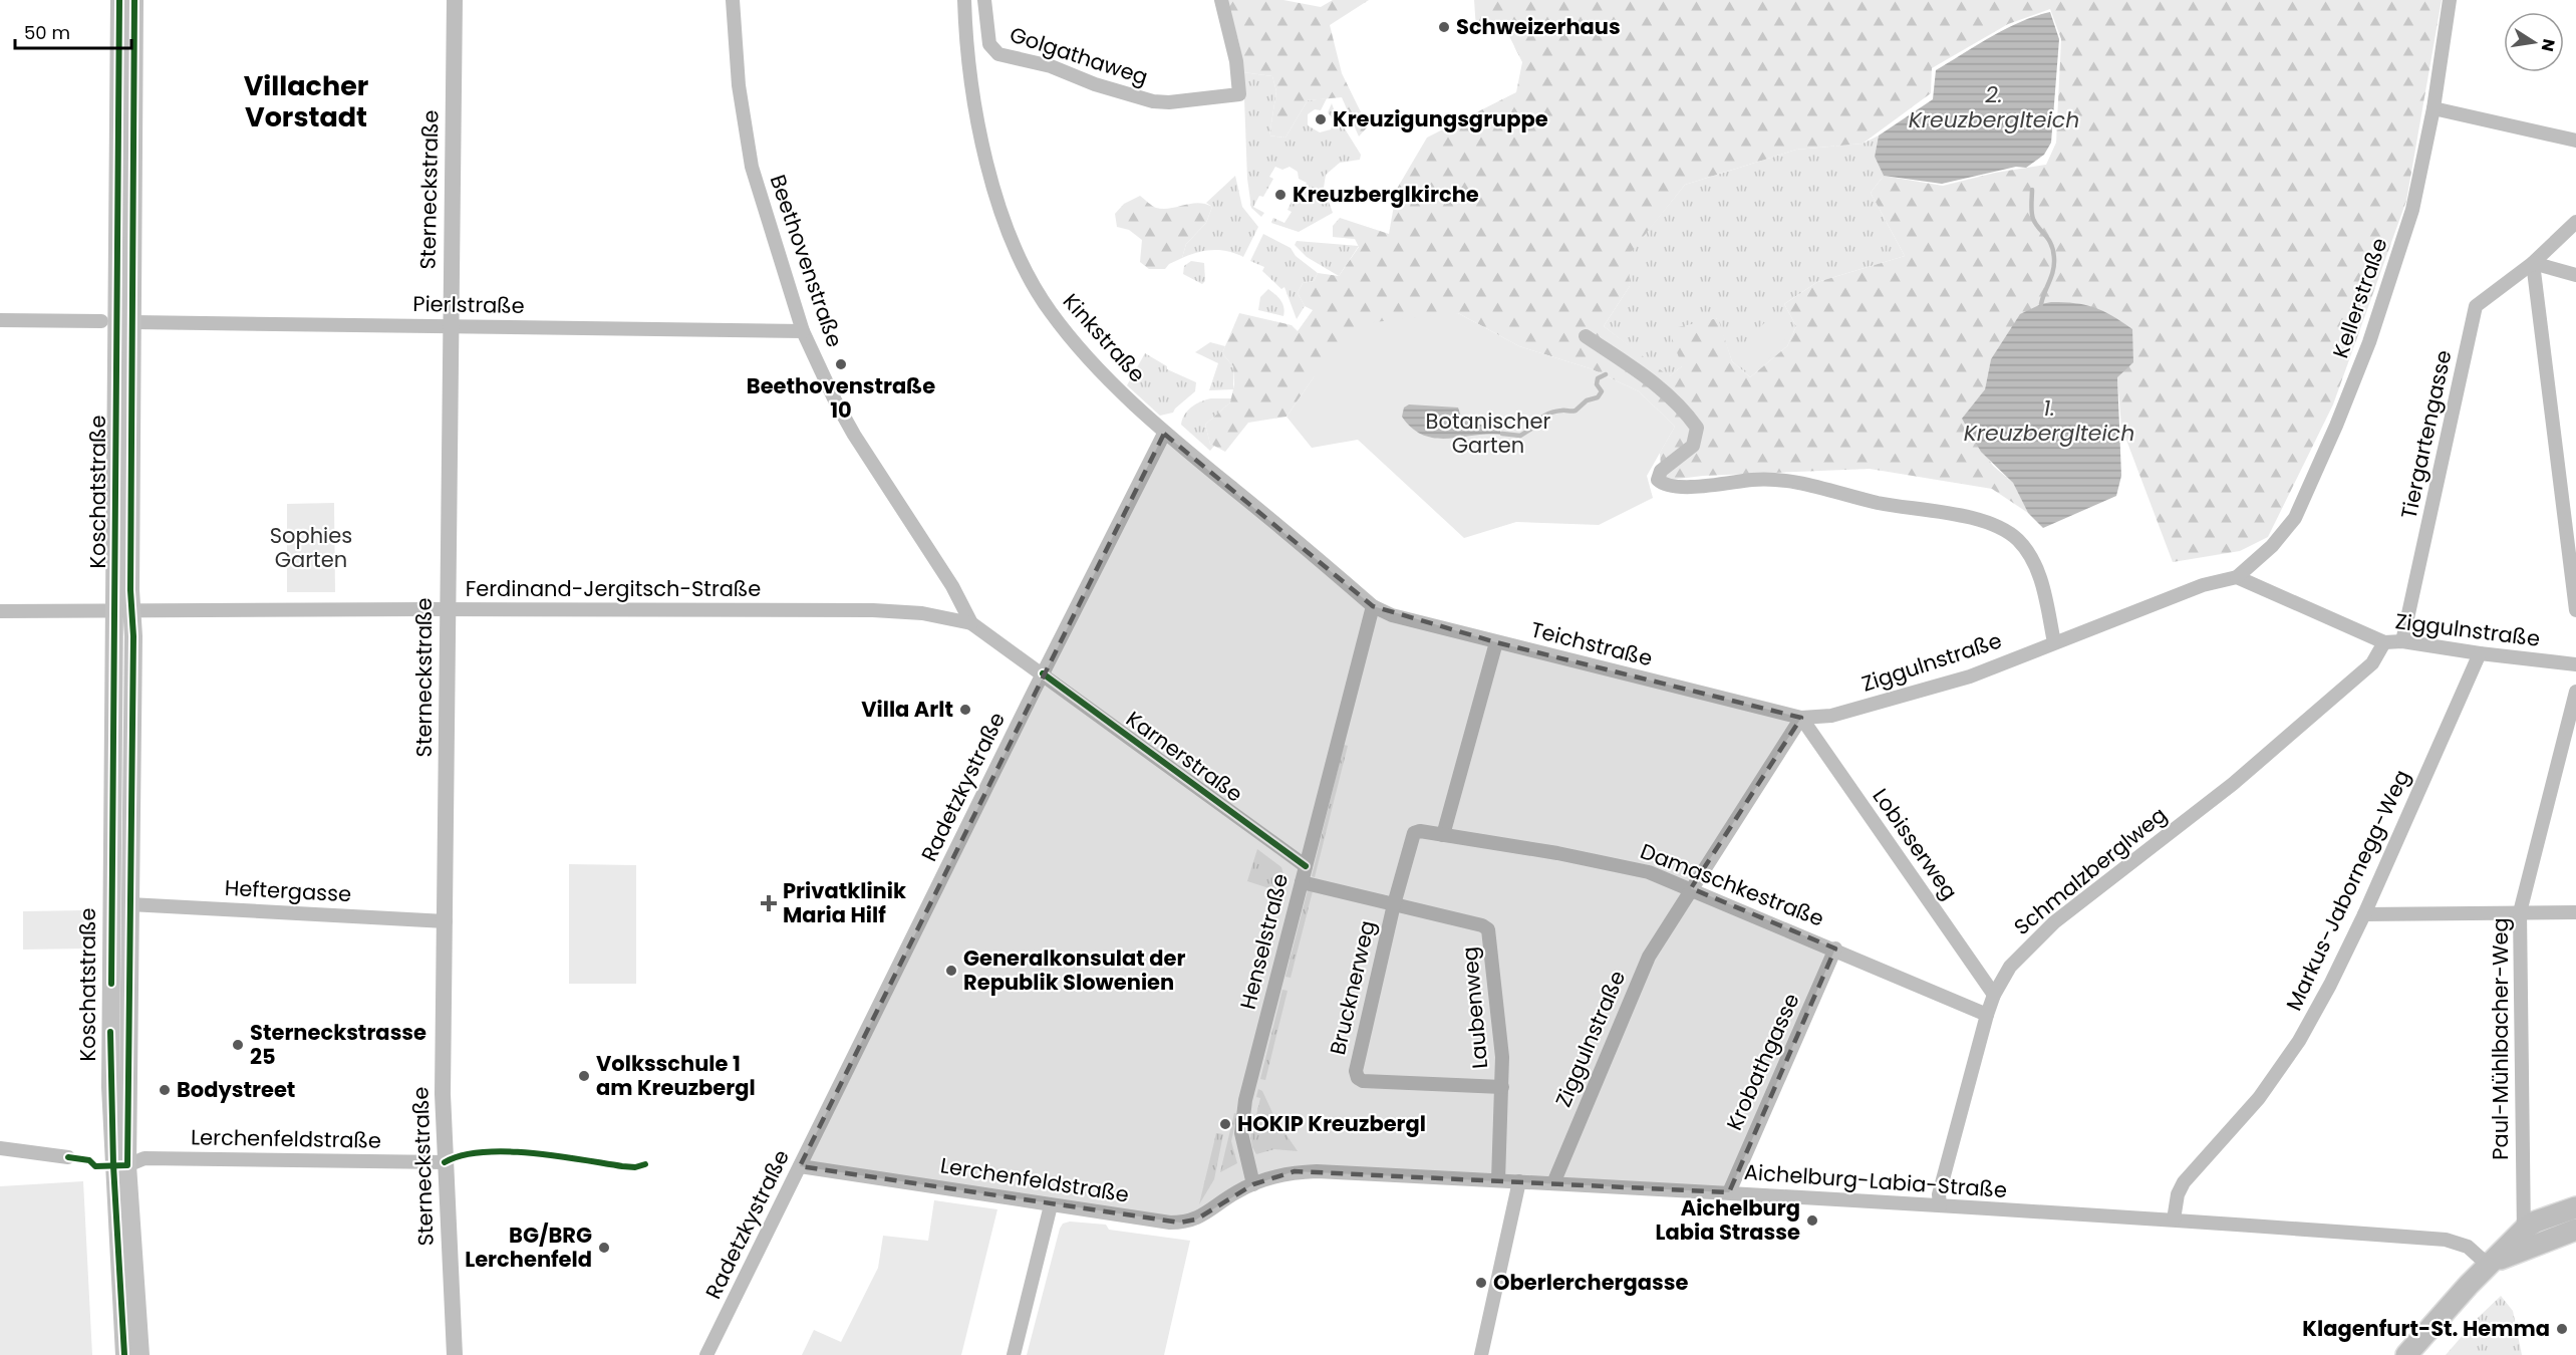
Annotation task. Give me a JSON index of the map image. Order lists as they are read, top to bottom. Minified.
{"streets":{"main road":["Koschatstraße"],"street":["Golgathaweg","Sterneckstraße","Beethovenstraße","Kellerstraße","Pierlstraße","Kinkstraße","Tiergartengasse","Ferdinand-Jergitsch-Straße","Ziggulnstraße","Teichstraße","Karnerstraße","Radetzkystraße","Lobisserweg","Schmalzberglweg","Damaschkestraße","Markus-Jabornegg-Weg","Heftergasse","Henselstraße","Brucknerweg","Laubenweg","Paul-Mühlbacher-Weg","Krobathgasse","Lerchenfeldstraße","Aichelburg-Labia-Straße"]},"crossings":[["Sterneckstraße","Pierlstraße"],["Sterneckstraße","Ferdinand-Jergitsch-Straße"],["Sterneckstraße","Heftergasse"],["Sterneckstraße","Lerchenfeldstraße"],["Beethovenstraße","Pierlstraße"],["Beethovenstraße","Ferdinand-Jergitsch-Straße"],["Beethovenstraße","Karnerstraße"],["Beethovenstraße","Radetzkystraße"],["Kellerstraße","Ziggulnstraße"],["Pierlstraße","Koschatstraße"],["Kinkstraße","Teichstraße"],["Kinkstraße","Radetzkystraße"],["Kinkstraße","Henselstraße"],["Tiergartengasse","Ziggulnstraße"],["Koschatstraße","Ferdinand-Jergitsch-Straße"],["Koschatstraße","Heftergasse"],["Koschatstraße","Lerchenfeldstraße"],["Ziggulnstraße","Teichstraße"],["Ziggulnstraße","Lobisserweg"],["Ziggulnstraße","Schmalzberglweg"],["Ziggulnstraße","Damaschkestraße"],["Ziggulnstraße","Markus-Jabornegg-Weg"],["Ziggulnstraße","Aichelburg-Labia-Straße"],["Teichstraße","Lobisserweg"],["Teichstraße","Henselstraße"],["Karnerstraße","Radetzkystraße"],["Karnerstraße","Henselstraße"],["Radetzkystraße","Lerchenfeldstraße"],["Lobisserweg","Schmalzberglweg"],["Schmalzberglweg","Damaschkestraße"],["Schmalzberglweg","Aichelburg-Labia-Straße"],["Damaschkestraße","Brucknerweg"],["Damaschkestraße","Laubenweg"],["Damaschkestraße","Krobathgasse"],["Markus-Jabornegg-Weg","Aichelburg-Labia-Straße"],["Henselstraße","Laubenweg"],["Henselstraße","Lerchenfeldstraße"],["Henselstraße","Aichelburg-Labia-Straße"],["Brucknerweg","Laubenweg"],["Laubenweg","Aichelburg-Labia-Straße"],["Krobathgasse","Aichelburg-Labia-Straße"],["Lerchenfeldstraße","Aichelburg-Labia-Straße"]],"districts":["Villacher Vorstadt"],"water":["2. Kreuzberglteich","1. Kreuzberglteich"],"parks":["Botanischer Garten","Sophies Garten"],"places":{"other":["Schweizerhaus","Kreuzigungsgruppe","Kreuzberglkirche","Beethovenstraße 10","Villa Arlt","Generalkonsulat der Republik Slowenien","Sterneckstrasse 25","Volksschule 1 am Kreuzbergl","Bodystreet","HOKIP Kreuzbergl","Aichelburg Labia Strasse","BG/BRG Lerchenfeld","Oberlerchergasse","Klagenfurt-St. Hemma"],"health":["Privatklinik Maria Hilf"]},"scale_bar":"50 m","north":"right"}
